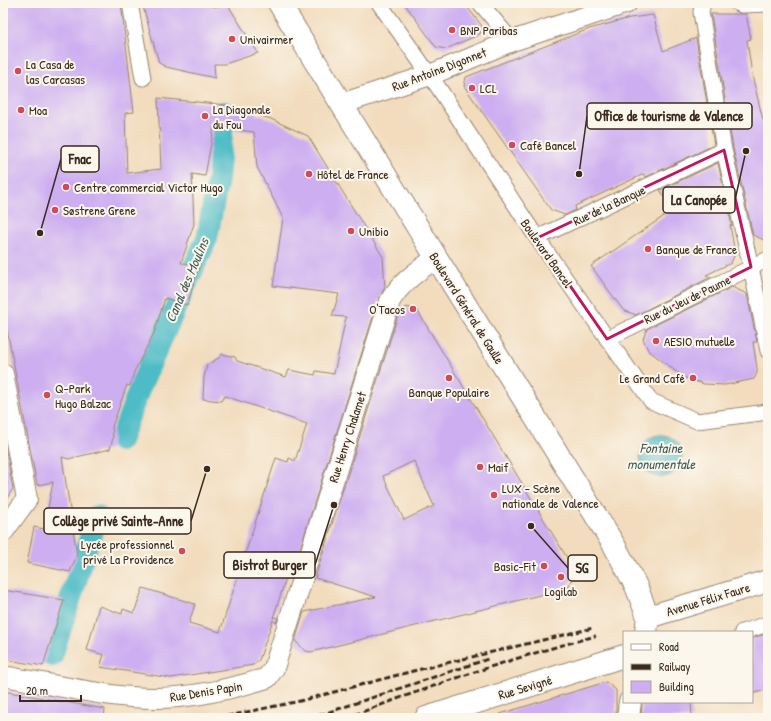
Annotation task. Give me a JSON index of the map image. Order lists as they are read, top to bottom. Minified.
{"streets":{"main road":["Boulevard Général de Gaulle","Avenue Félix Faure","Rue Sevigné"],"street":["Rue Antoine Digonnet","Rue de la Banque","Boulevard Bancel","Rue du Jeu de Paume","Rue Henry Chalamet","Rue Denis Papin"]},"crossings":[["Rue Antoine Digonnet","Boulevard Bancel"],["Rue Antoine Digonnet","Boulevard Général de Gaulle"],["Rue de la Banque","Boulevard Bancel"],["Boulevard Bancel","Rue du Jeu de Paume"],["Boulevard Général de Gaulle","Rue Henry Chalamet"],["Boulevard Général de Gaulle","Avenue Félix Faure"],["Rue Henry Chalamet","Rue Denis Papin"]],"water":["Canal des Moulins","Fontaine monumentale"],"places":["BNP Paribas","Univairmer","La Casa de las Carcasas","LCL","Moa","La Diagonale du Fou","Café Bancel","La Canopée","Hôtel de France","Office de tourisme de Valence","Centre commercial Victor Hugo","Søstrene Grene","Unibio","Fnac","Banque de France","O'Tacos","AESIO mutuelle","Banque Populaire","Le Grand Café","Q-Park Hugo Balzac","Maif","Collège privé Sainte-Anne","LUX - Scène nationale de Valence","Bistrot Burger","SG","Lycée professionnel privé La Providence","Basic-Fit","Logilab"],"legend":["Road","Railway","Building"],"scale_bar":"20 m"}
